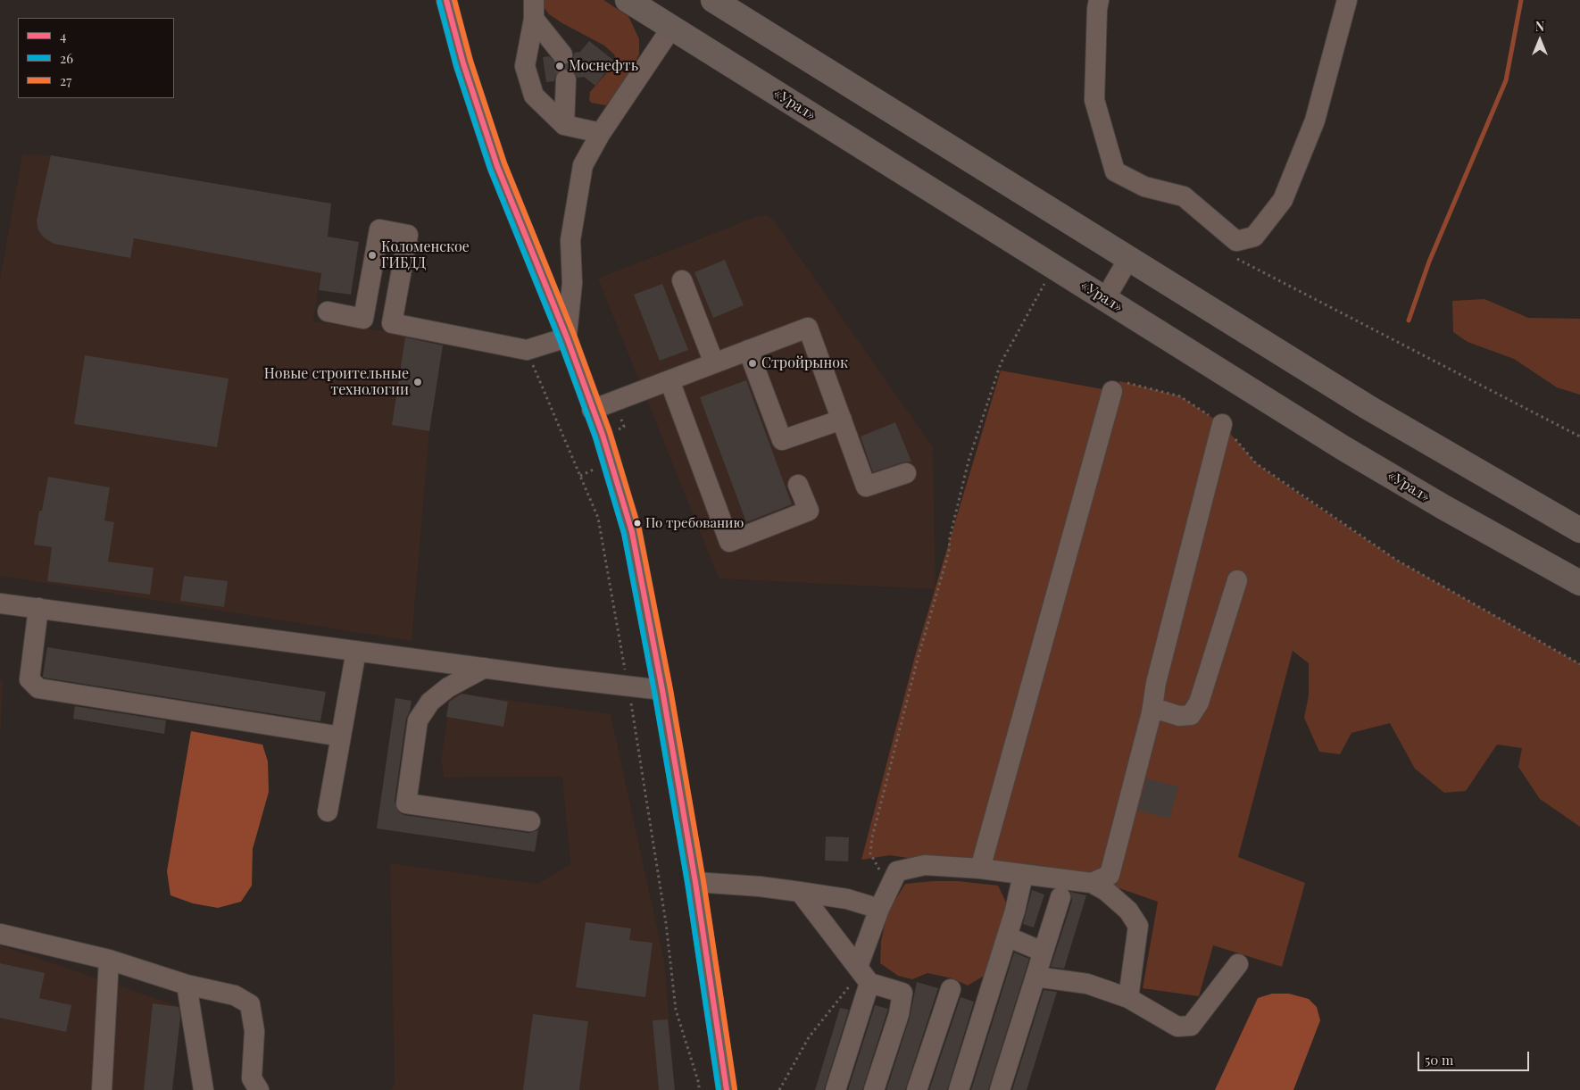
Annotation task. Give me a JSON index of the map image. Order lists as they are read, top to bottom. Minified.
{"streets":{"highway":["«Урал»"]},"places":["Моснефть","Коломенское ГИБДД","Стройрынок","Новые строительные технологии","По требованию"],"lines":["transit line 4","transit line 27","transit line 26"],"legend":["4","26","27"],"scale_bar":"50 m","north":"top"}
